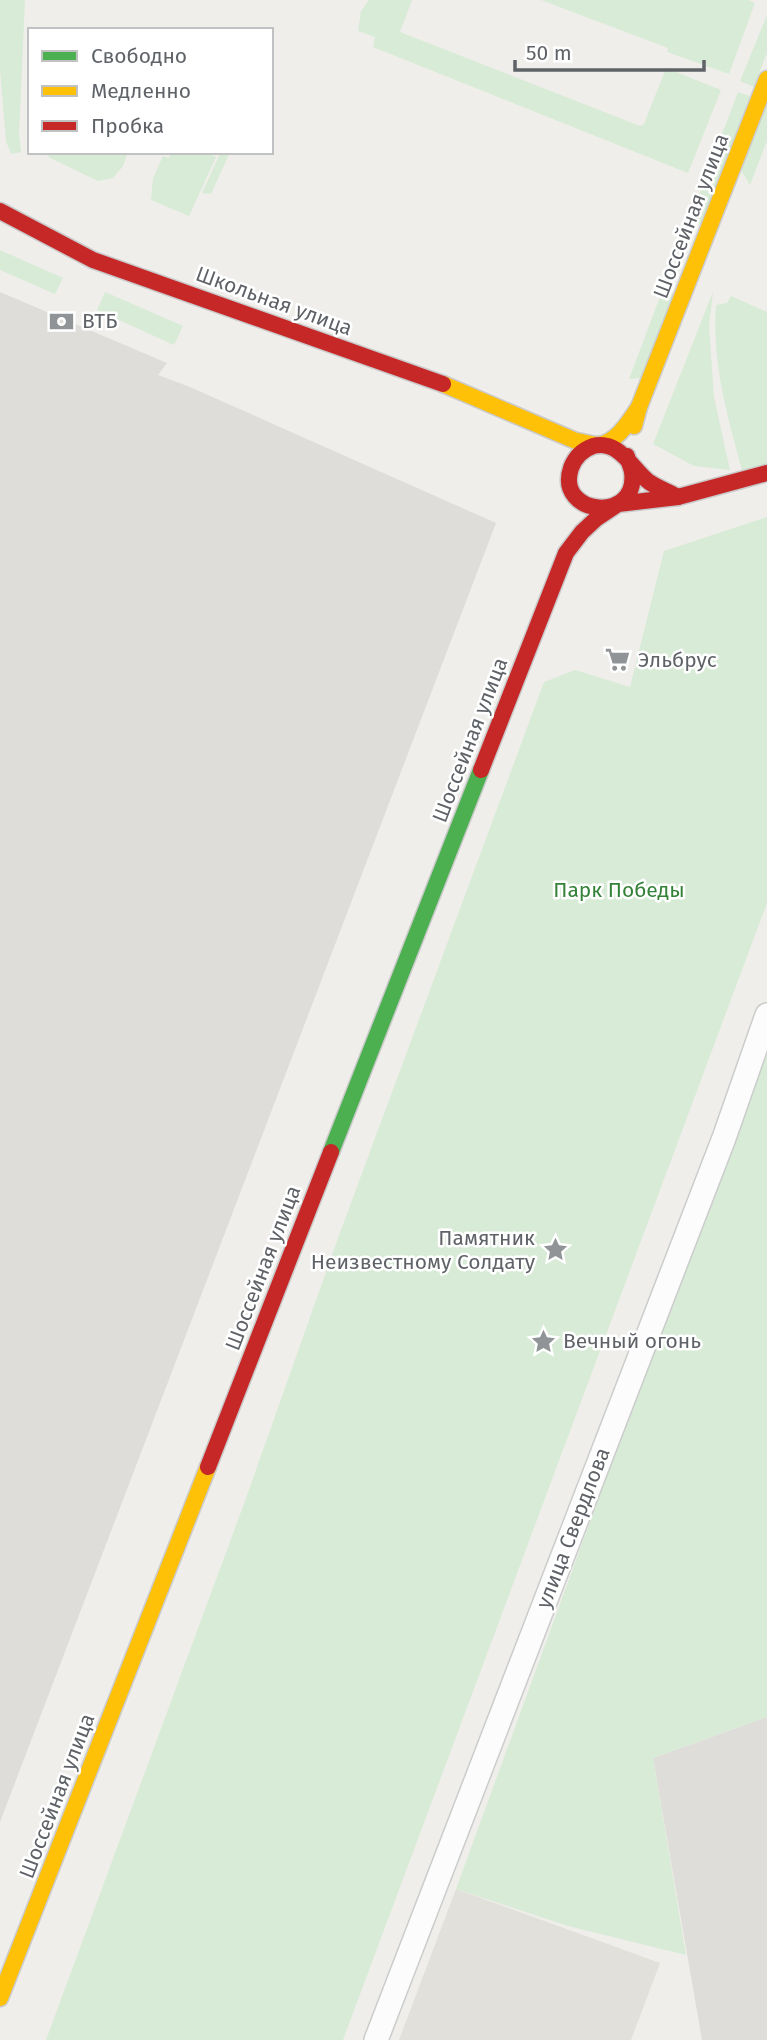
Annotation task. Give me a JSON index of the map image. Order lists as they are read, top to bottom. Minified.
{"streets":{"main road":["Шоссейная улица","Школьная улица"],"street":["улица Свердлова"]},"parks":["Парк Победы"],"places":{"bank":["ВТБ"],"supermarket":["Эльбрус"],"place":["Памятник Неизвестному Солдату","Вечный огонь"]},"legend":["Свободно","Медленно","Пробка"],"scale_bar":"50 m"}
